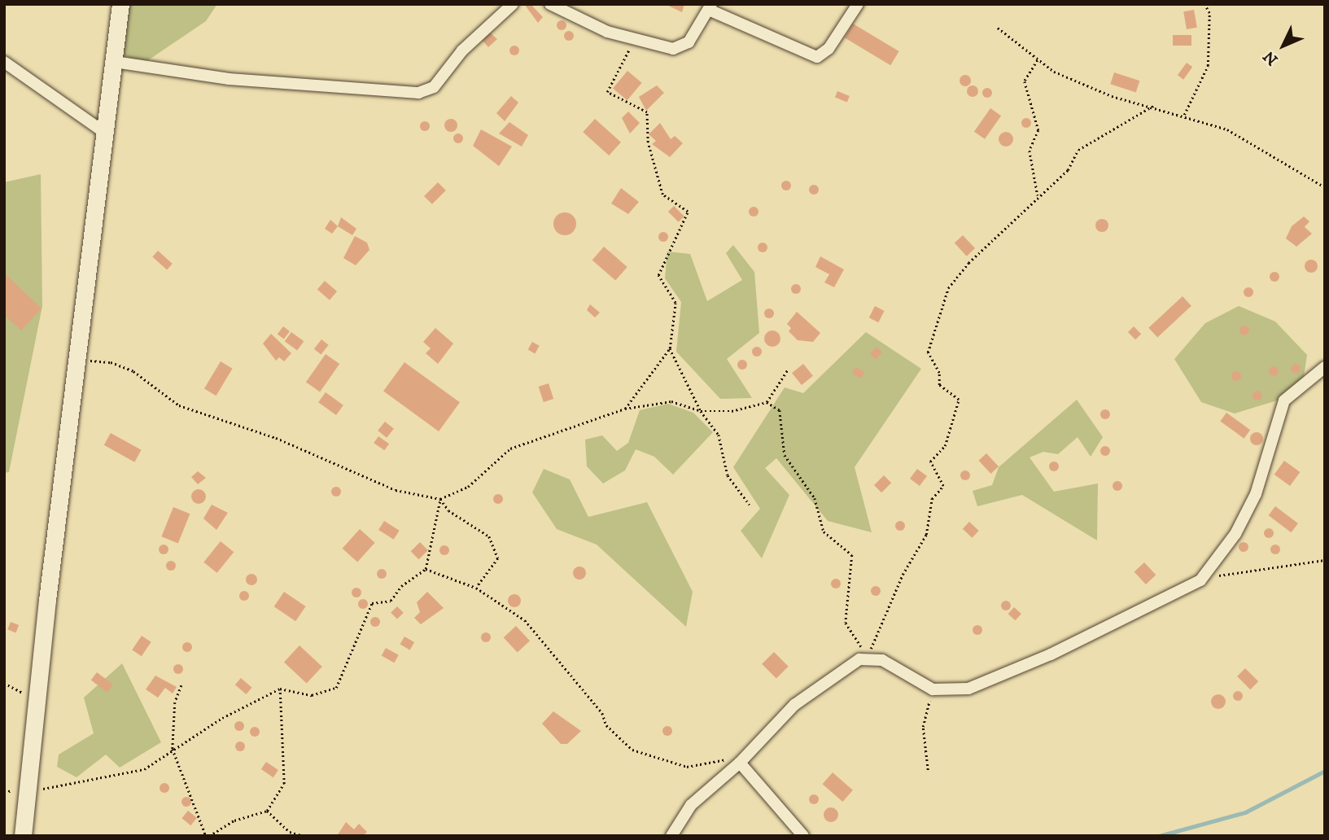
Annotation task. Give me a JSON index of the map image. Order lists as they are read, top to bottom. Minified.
{"north":"bottom left"}
